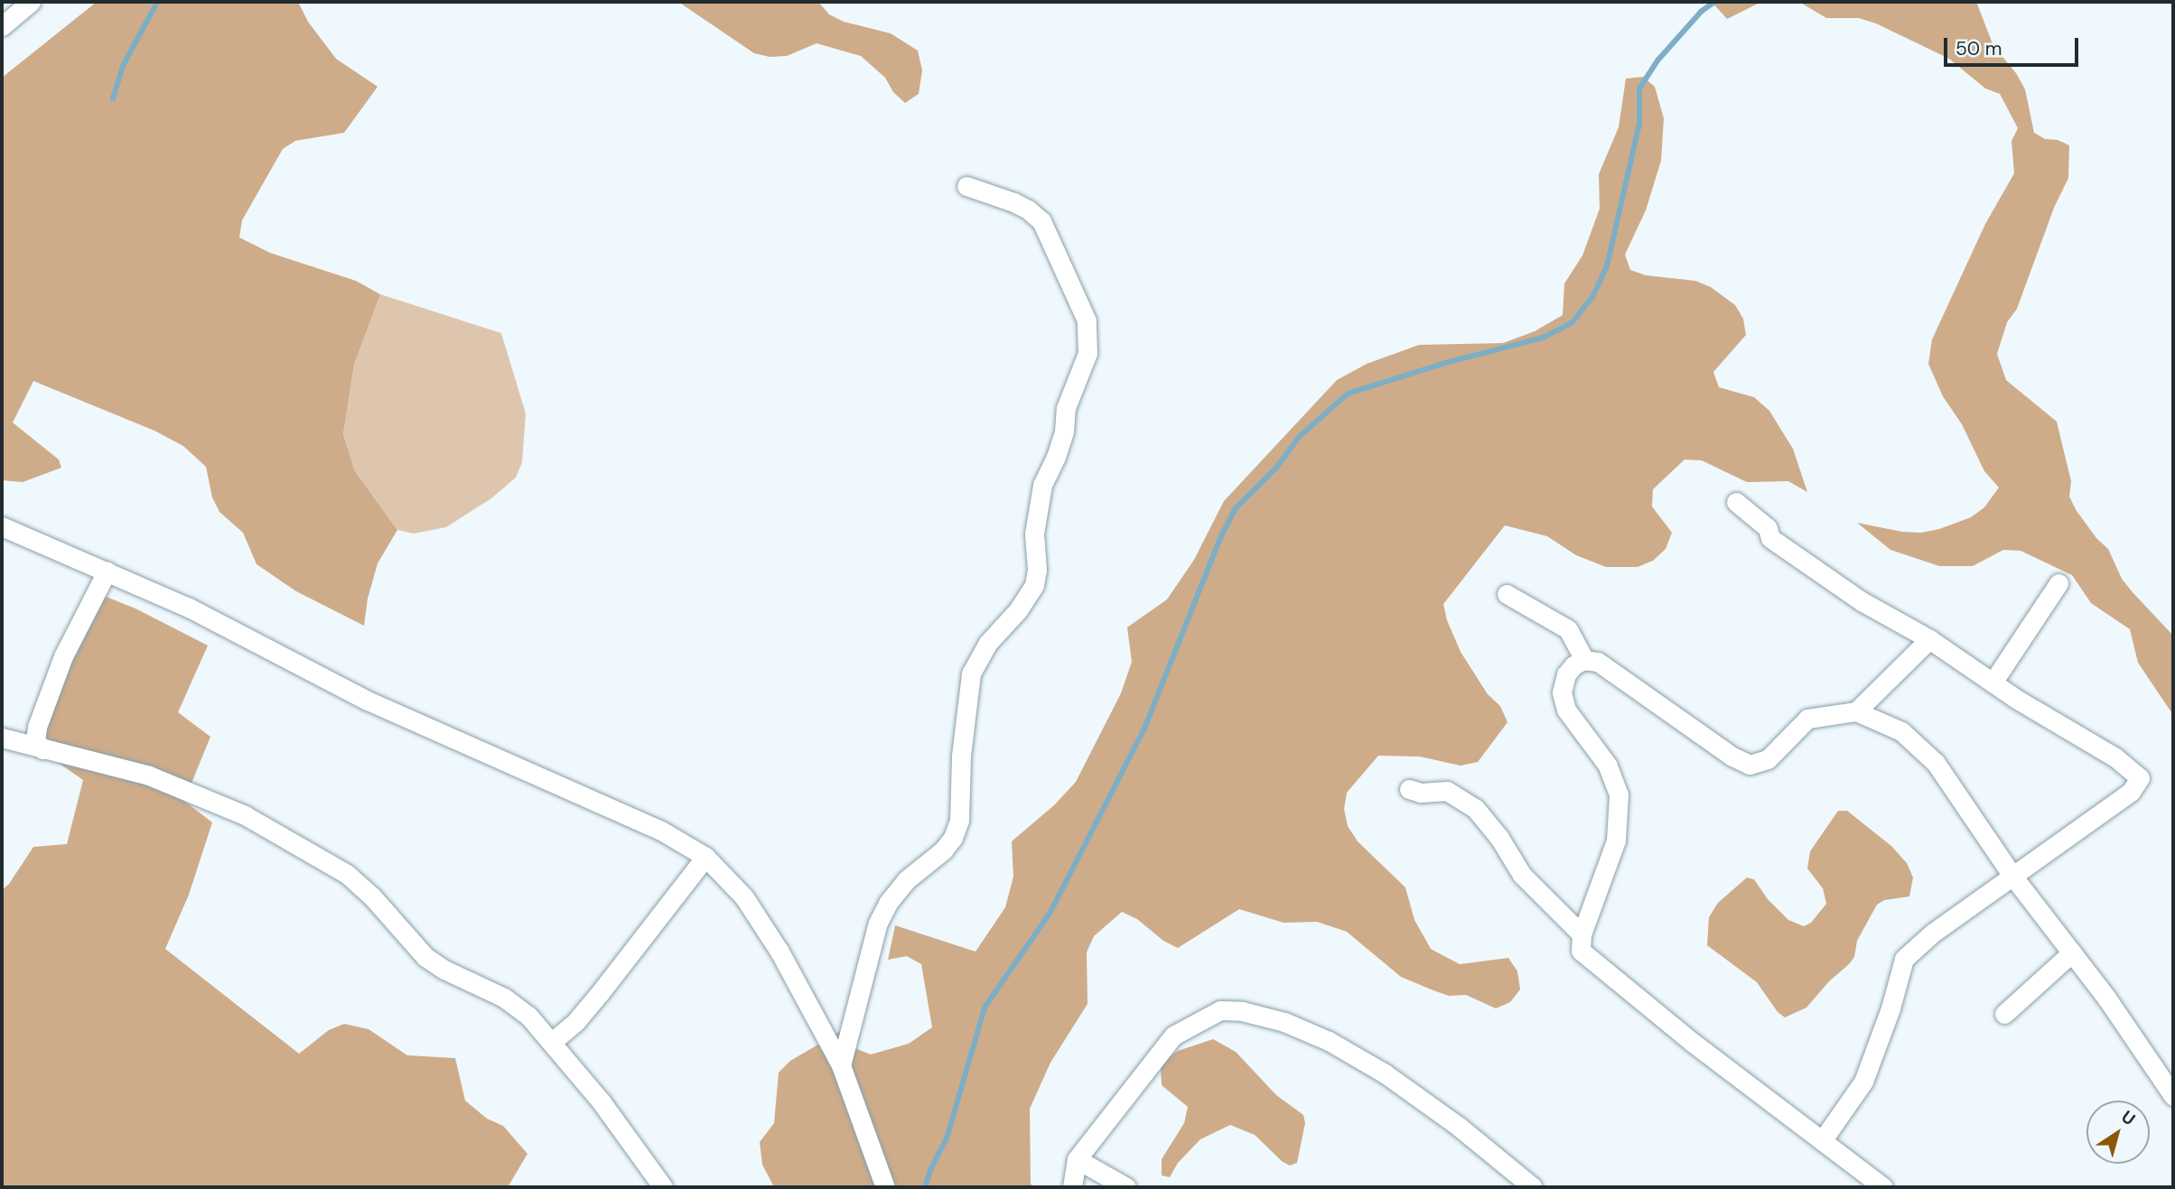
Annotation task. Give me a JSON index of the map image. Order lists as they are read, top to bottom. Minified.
{"scale_bar":"50 m","north":"top right"}
